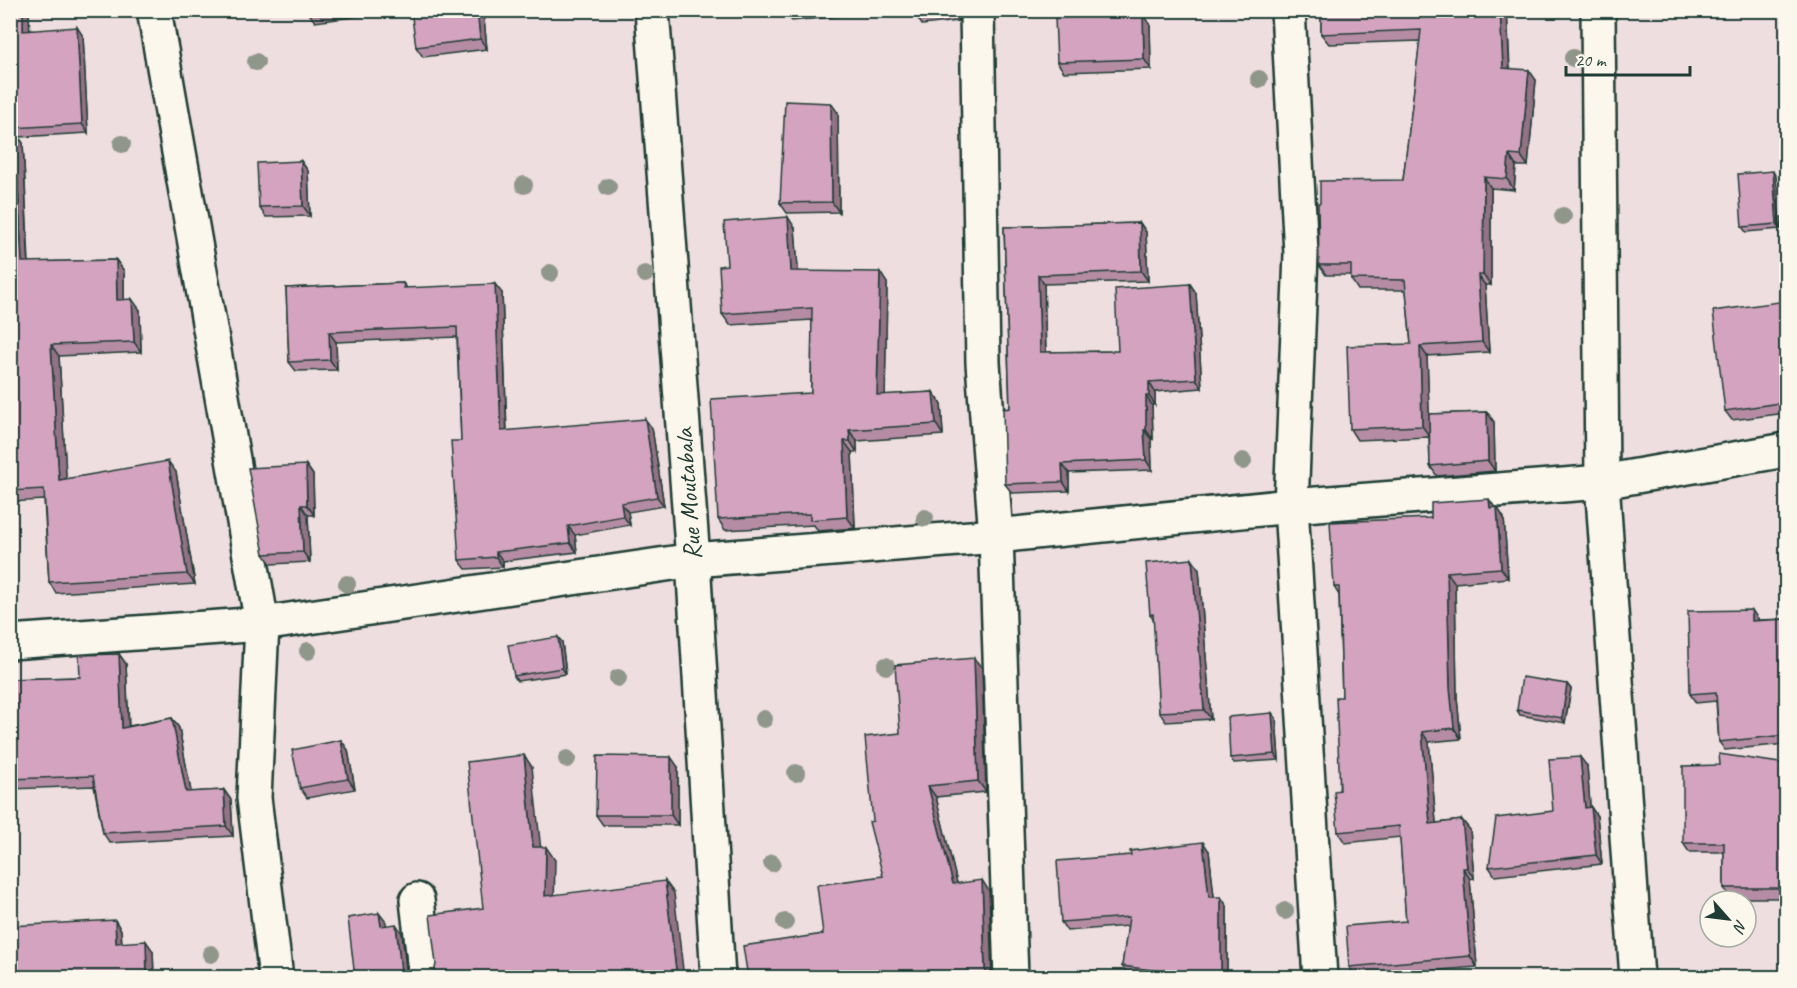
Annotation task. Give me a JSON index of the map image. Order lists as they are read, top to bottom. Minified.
{"streets":{"street":["Rue Moutabala"]},"scale_bar":"20 m","north":"bottom right"}
